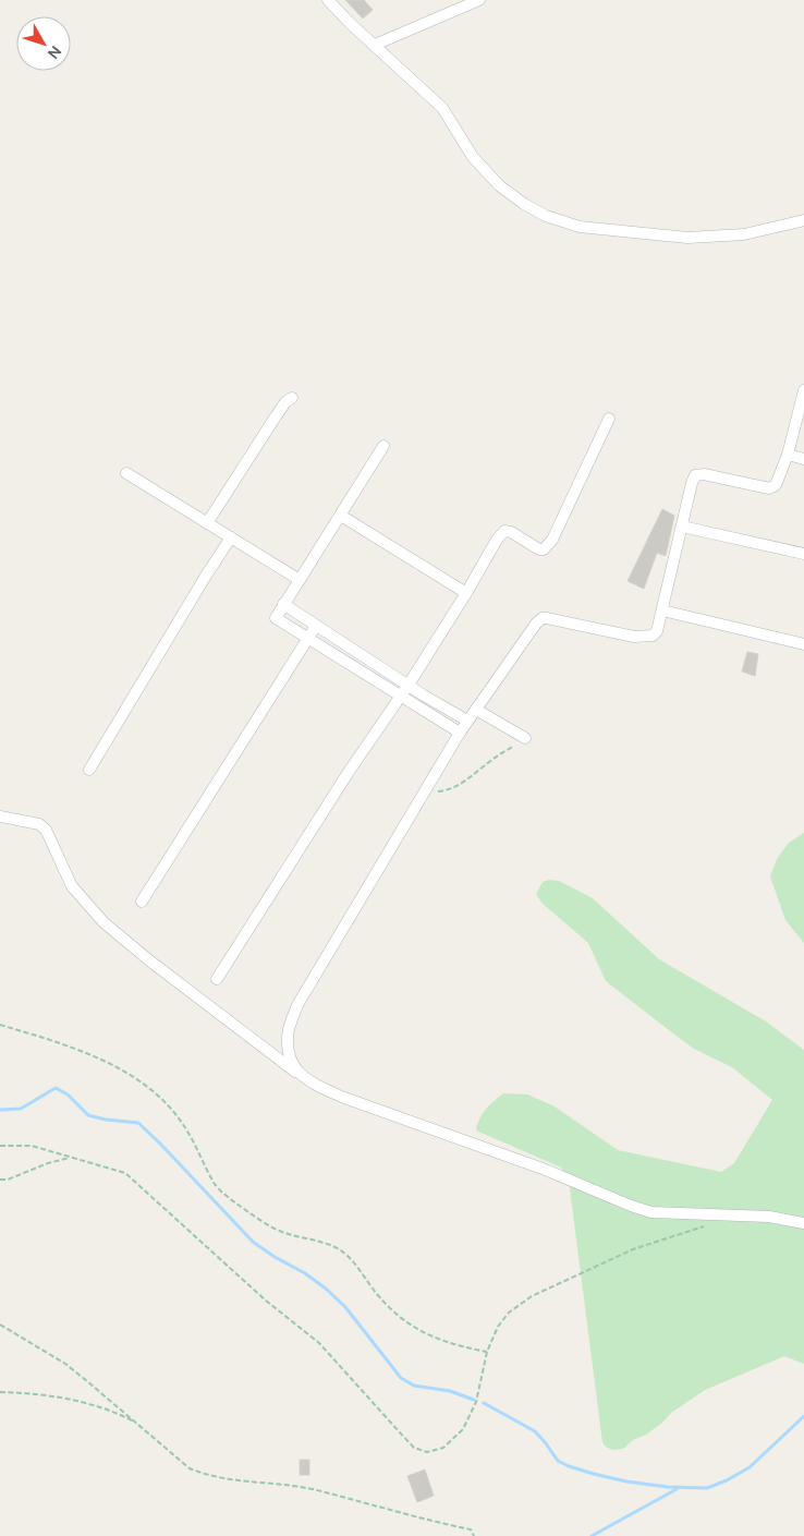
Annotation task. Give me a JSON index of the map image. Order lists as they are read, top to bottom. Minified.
{"north":"bottom right"}
